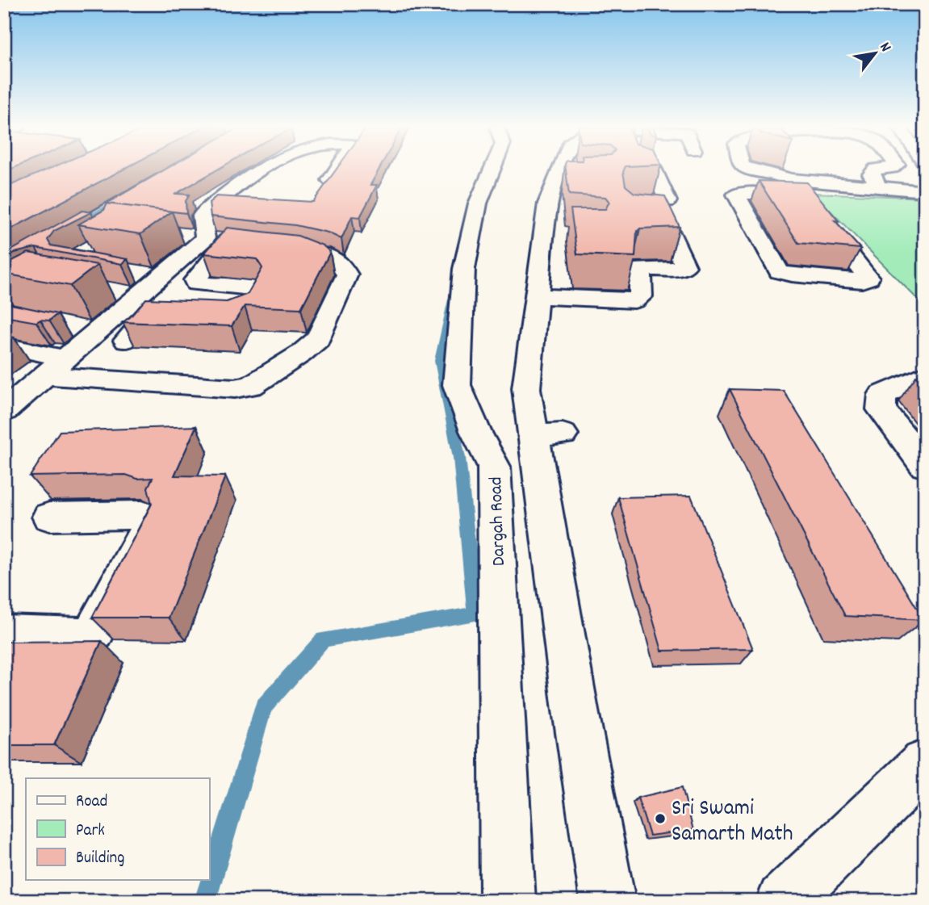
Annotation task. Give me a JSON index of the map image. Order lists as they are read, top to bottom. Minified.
{"streets":{"street":["Dargah Road"]},"places":["Sri Swami Samarth Math"],"legend":["Road","Park","Building"],"north":"top right"}
